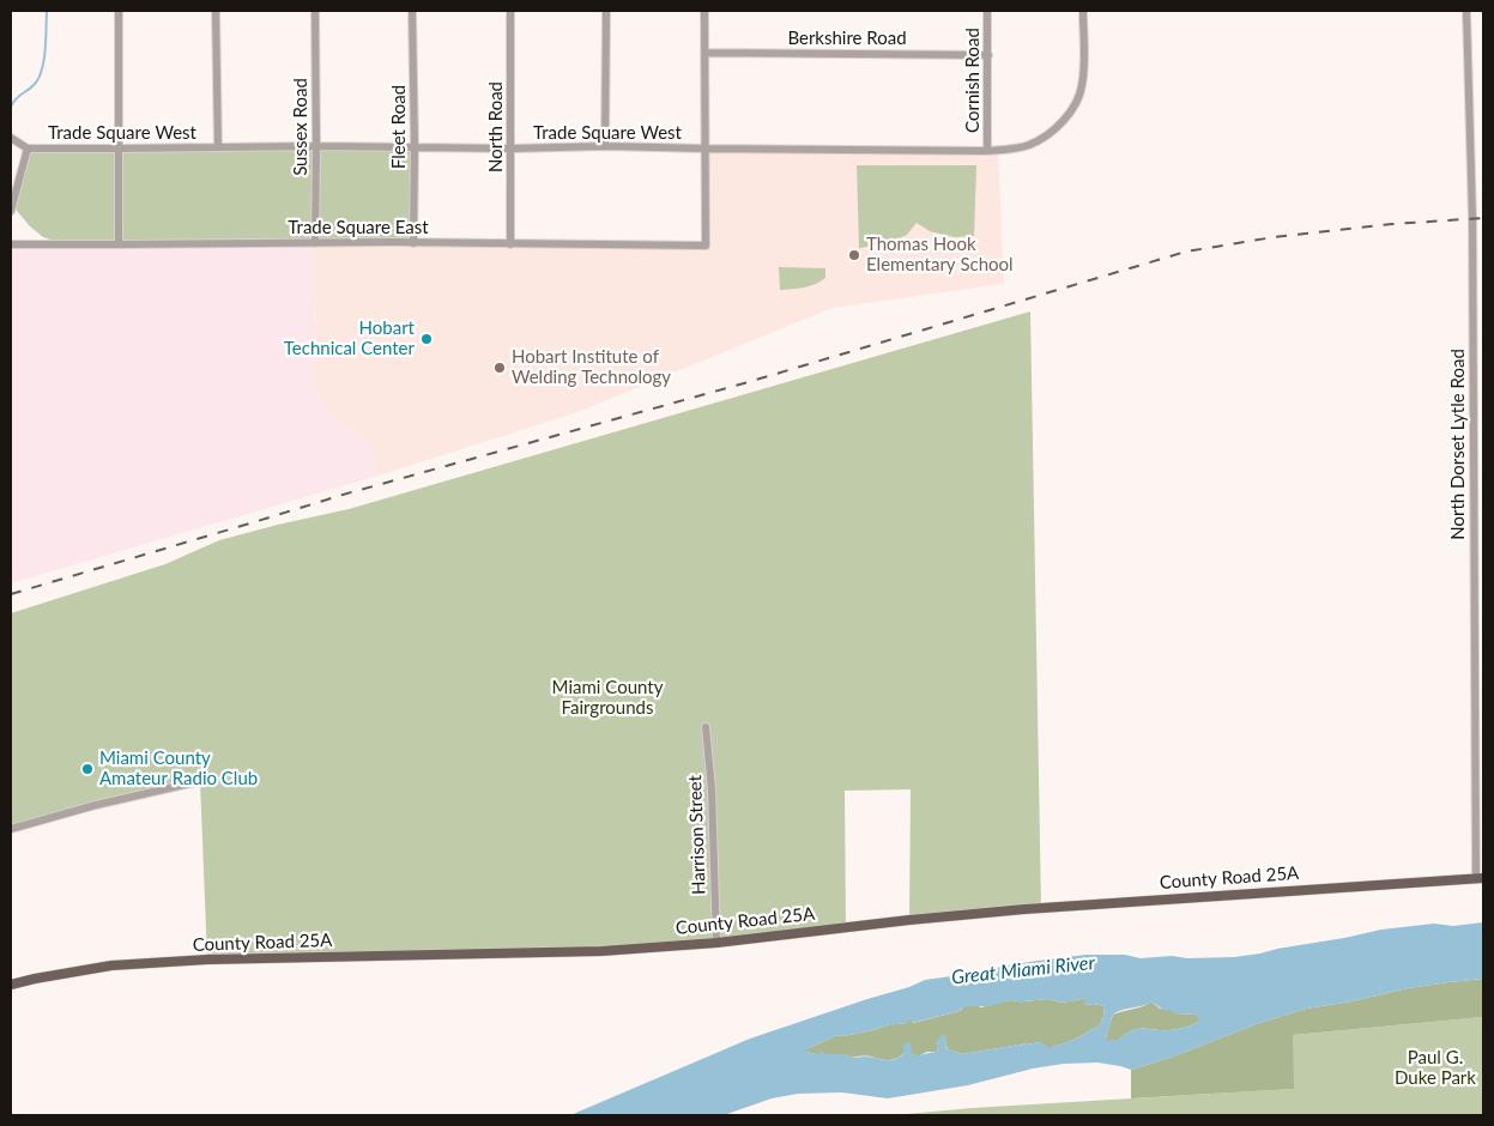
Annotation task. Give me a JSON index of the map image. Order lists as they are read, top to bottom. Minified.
{"streets":{"main road":["County Road 25A"],"street":["Berkshire Road","Cornish Road","Sussex Road","Fleet Road","North Road","Trade Square West","Trade Square East","North Dorset Lytle Road","Harrison Street"]},"crossings":[["Berkshire Road","Cornish Road"],["Cornish Road","Trade Square West"],["Sussex Road","Trade Square West"],["Sussex Road","Trade Square East"],["Fleet Road","Trade Square West"],["Fleet Road","Trade Square East"],["North Road","Trade Square West"],["North Road","Trade Square East"],["Trade Square West","Trade Square East"],["North Dorset Lytle Road","County Road 25A"],["Harrison Street","County Road 25A"]],"water":["Great Miami River"],"parks":["Miami County Fairgrounds","Paul G. Duke Park"],"places":["Thomas Hook Elementary School","Hobart Technical Center","Hobart Institute of Welding Technology","Miami County Amateur Radio Club"]}
